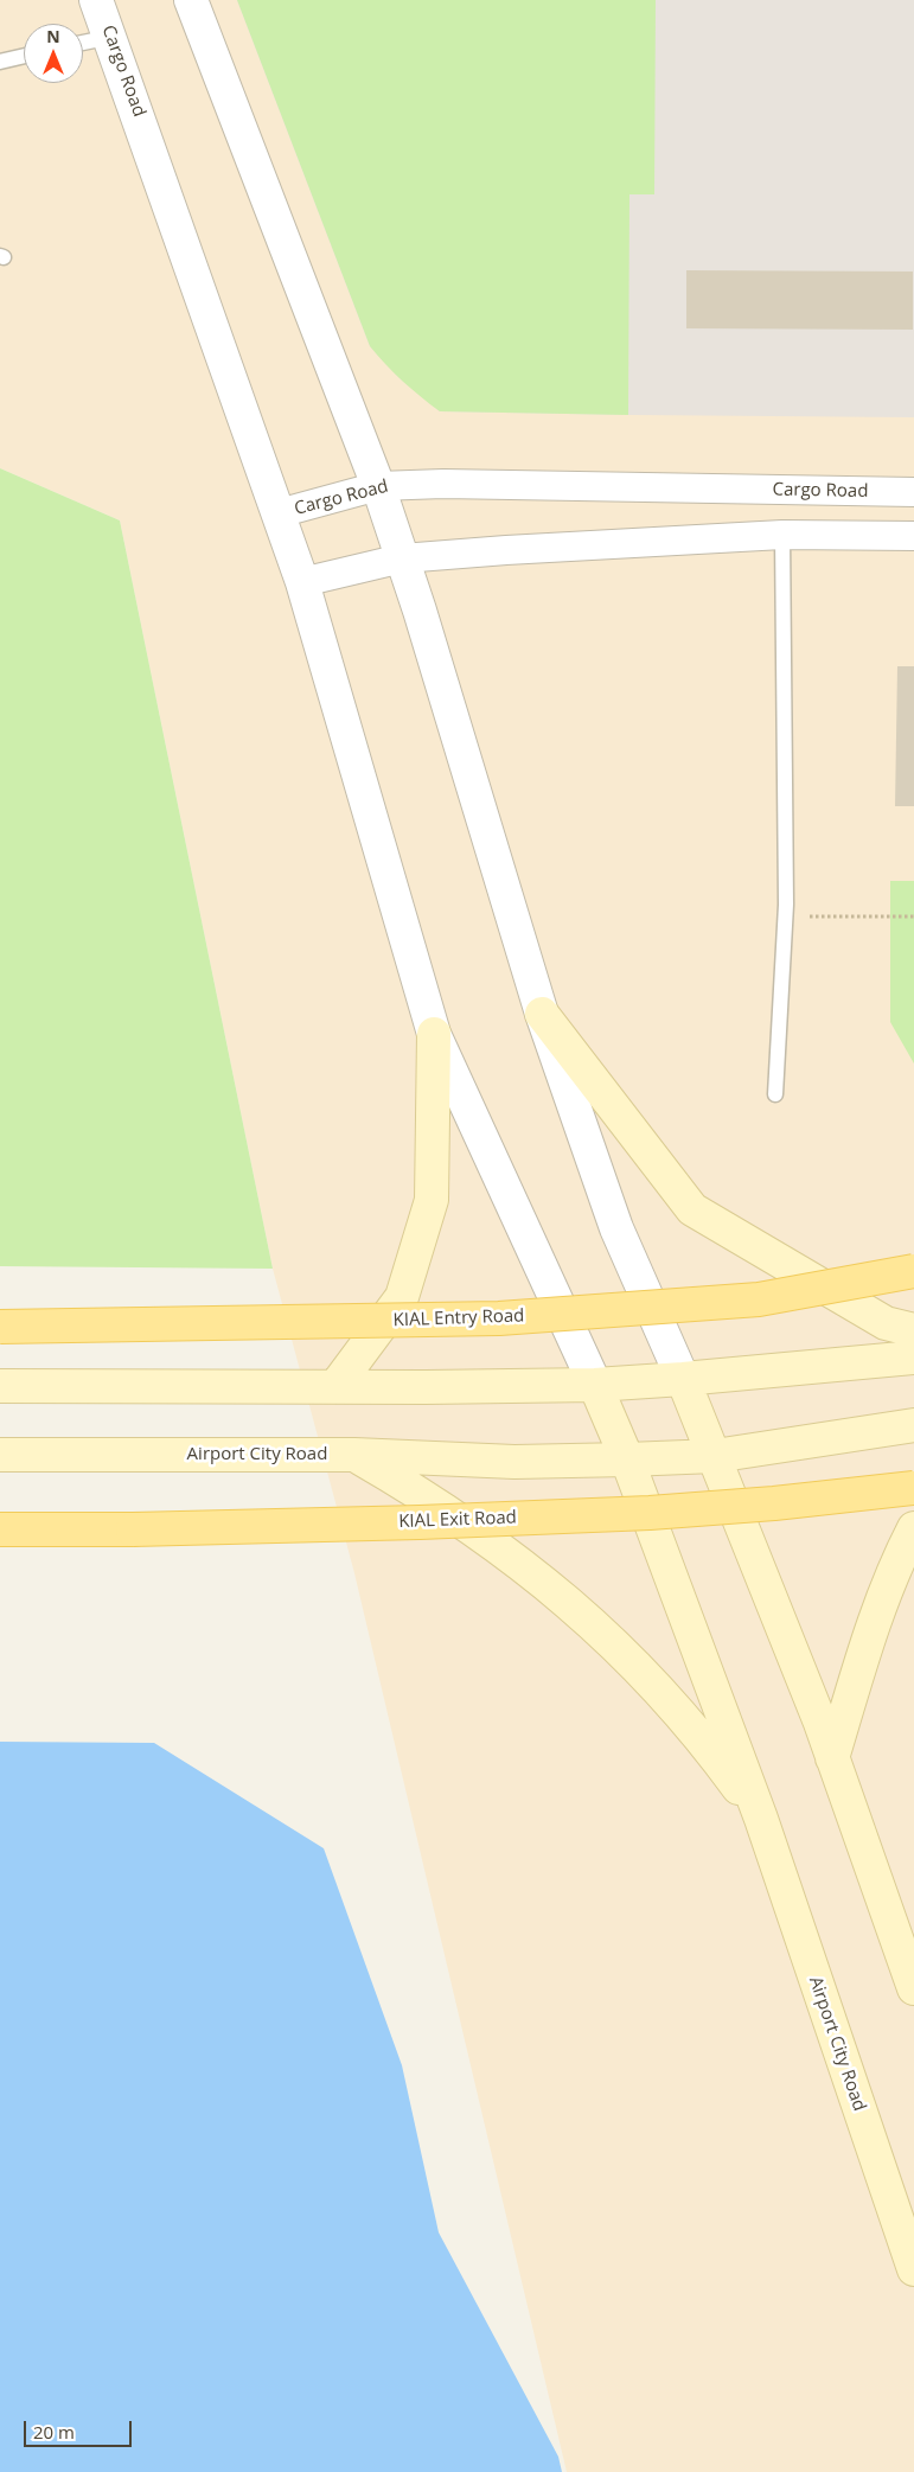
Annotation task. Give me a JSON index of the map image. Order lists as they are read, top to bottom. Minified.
{"streets":{"main road":["KIAL Entry Road","Airport City Road","KIAL Exit Road"],"street":["Cargo Road"]},"scale_bar":"20 m","north":"top"}
